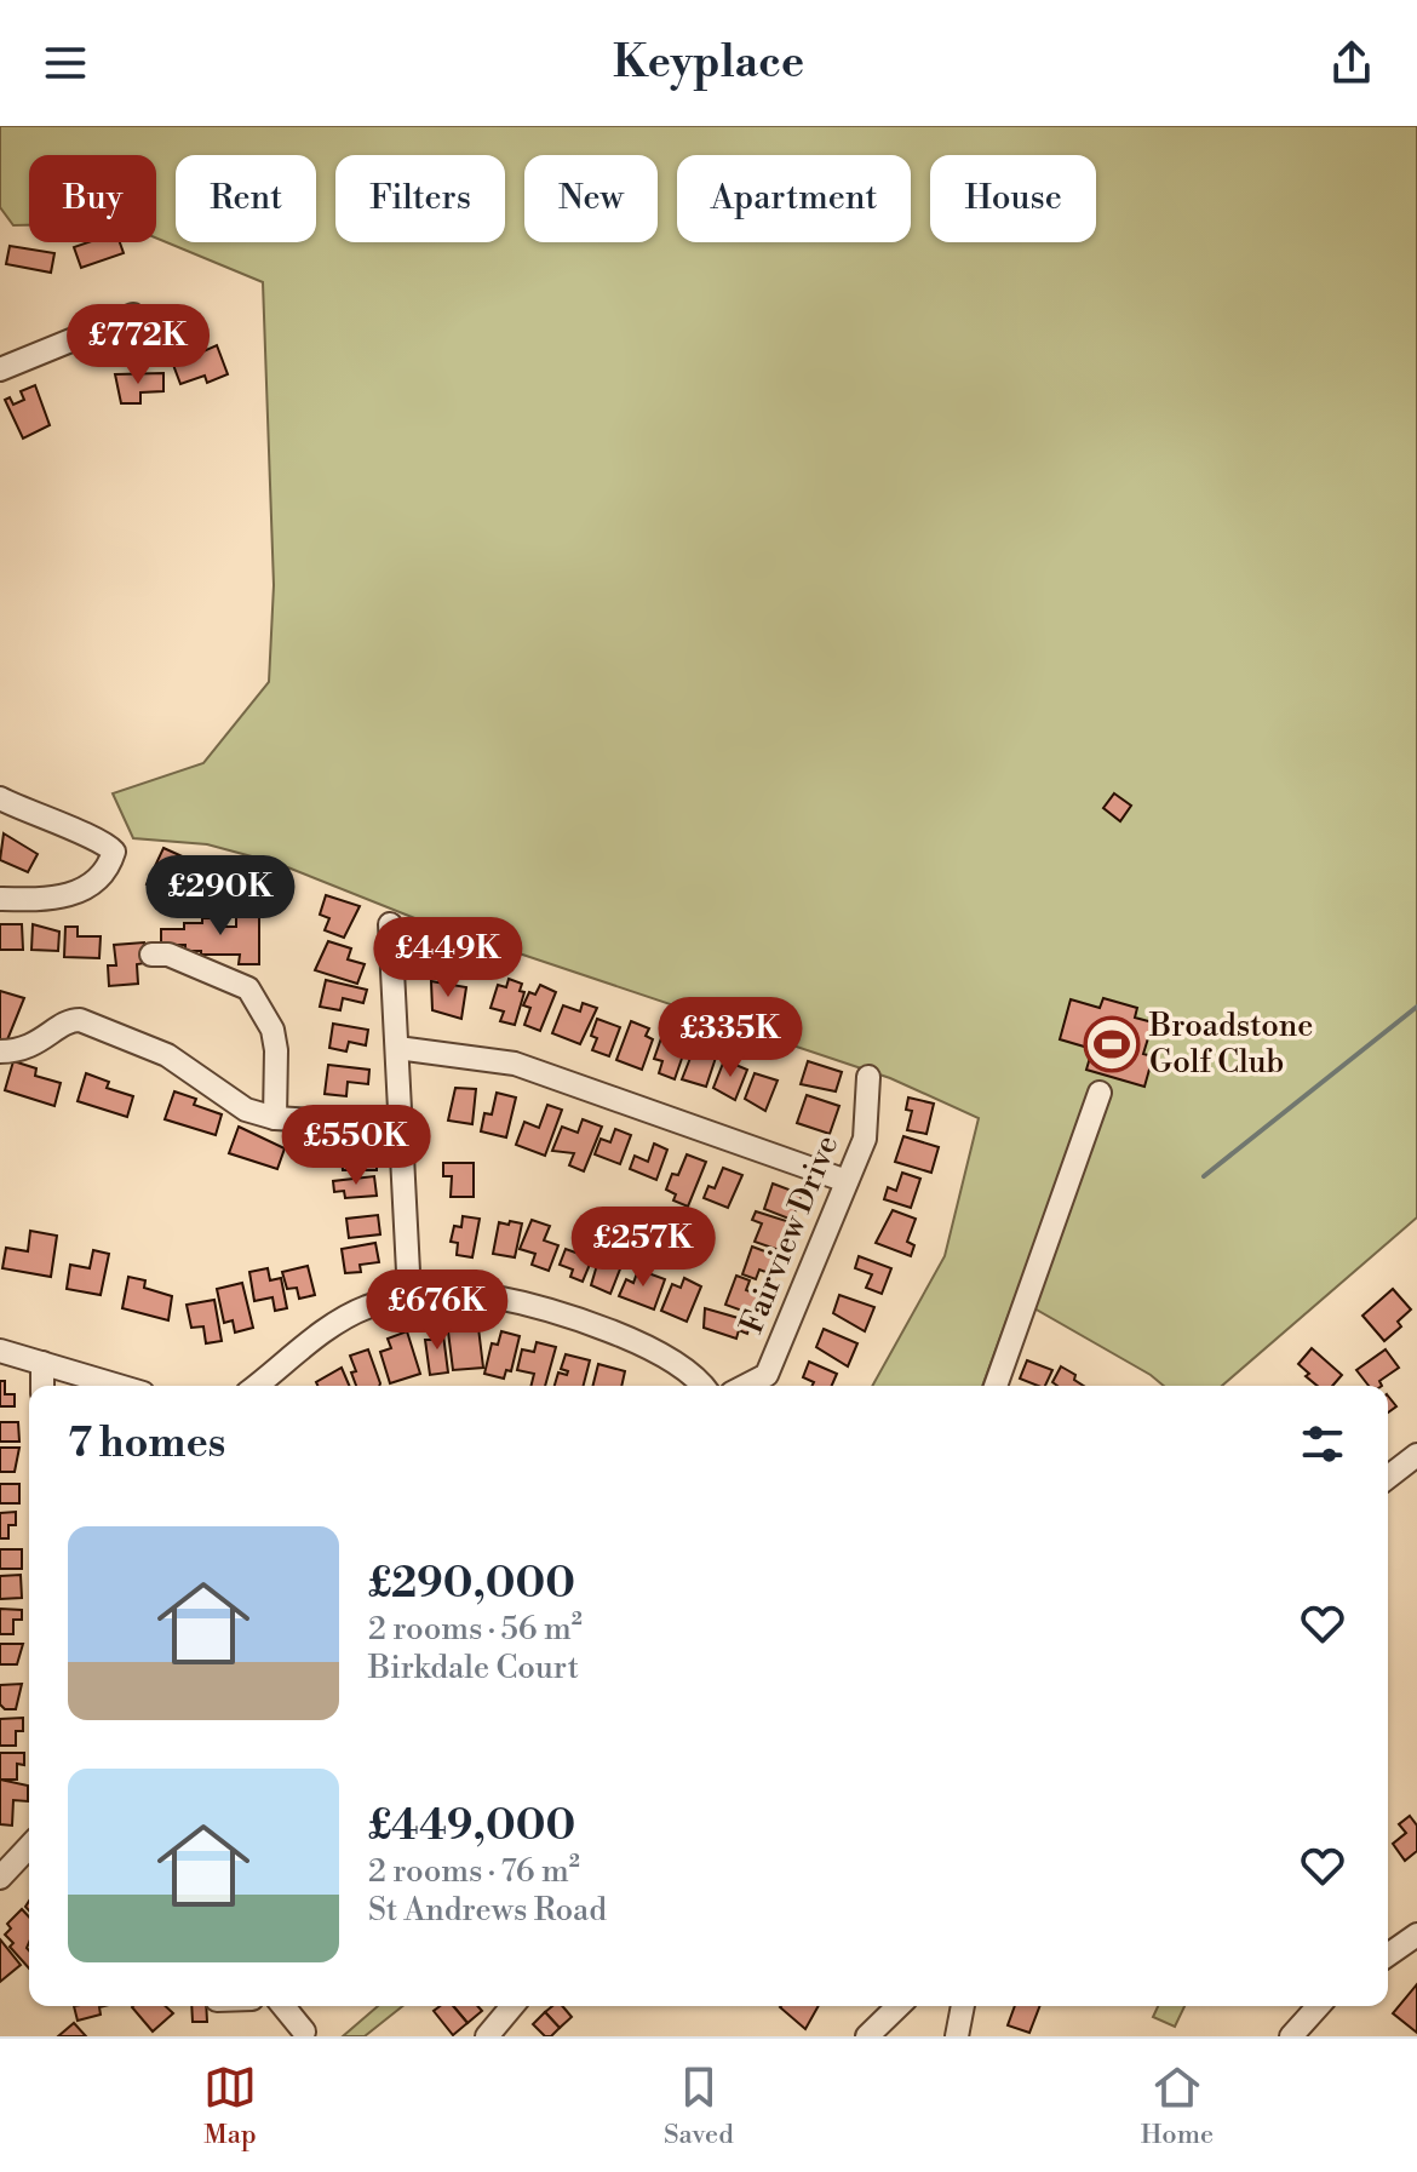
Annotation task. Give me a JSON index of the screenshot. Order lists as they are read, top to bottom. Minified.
{"streets":{"street":["Fairview Drive"]},"places":{"sports":["Broadstone Golf Club"]},"page":{"header":"Keyplace","chip":["Buy","Rent","Filters","New","Apartment","House"],"price":["£772K","£290K","£449K","£335K","£550K","£257K","£676K"],"heading":"7 homes","list":[{"name":"£290,000","note":"2 rooms · 56 m² · Birkdale Court"},{"name":"£449,000","note":"2 rooms · 76 m² · St Andrews Road"}],"tabs":["Map","Saved","Home"]}}
